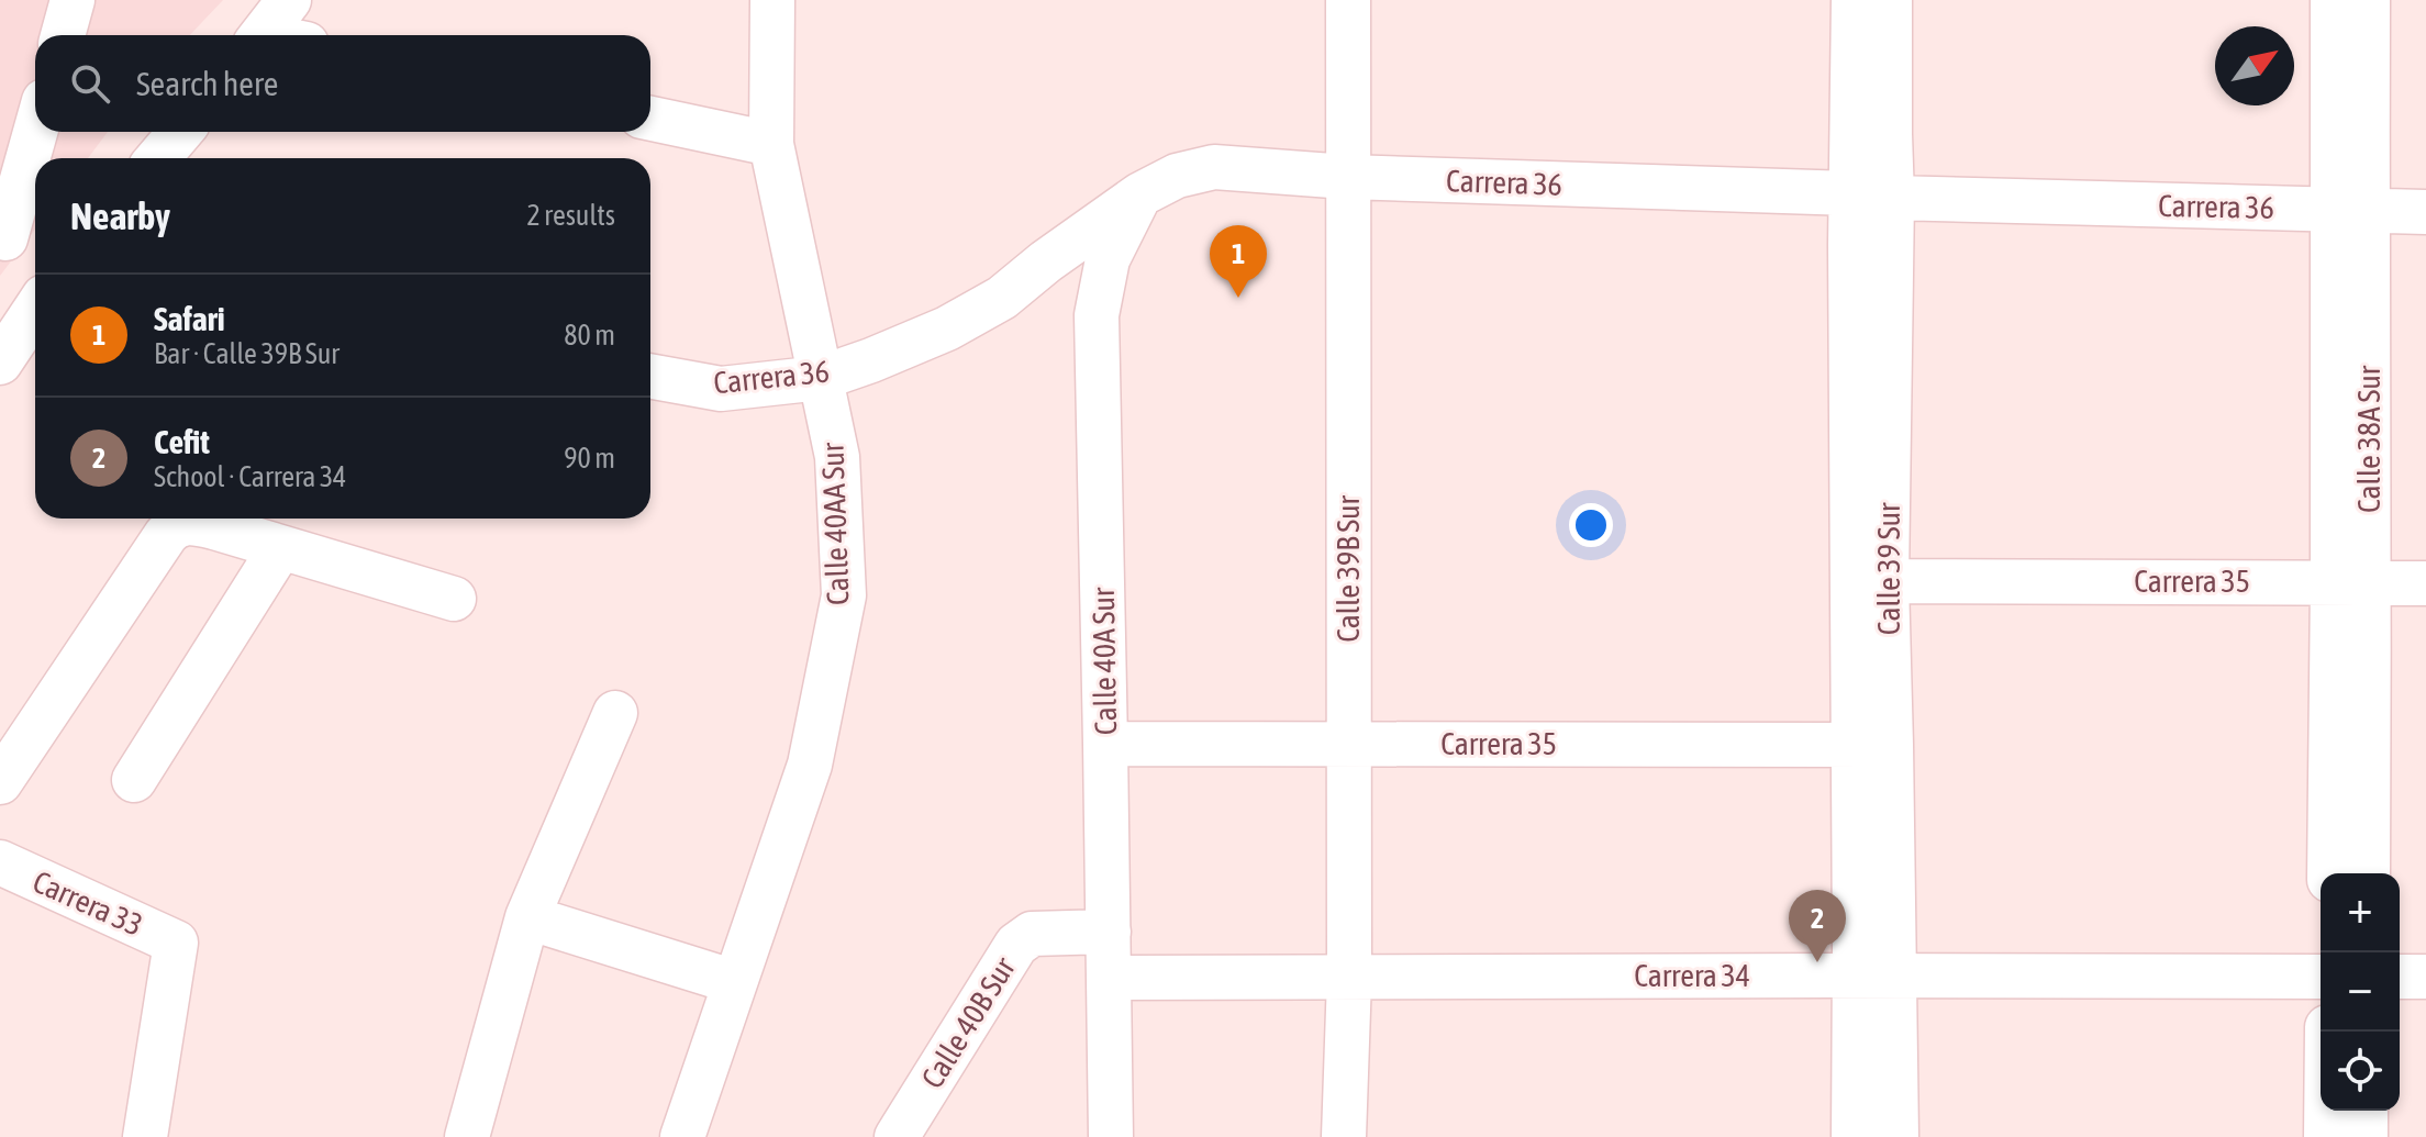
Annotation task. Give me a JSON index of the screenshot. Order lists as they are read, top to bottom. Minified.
{"streets":{"street":["Carrera 36","Calle 38A Sur","Calle 40AA Sur","Calle 39B Sur","Calle 39 Sur","Carrera 35","Calle 40A Sur","Carrera 33","Carrera 34","Calle 40B Sur"]},"crossings":[["Carrera 36","Calle 38A Sur"],["Carrera 36","Calle 40AA Sur"],["Carrera 36","Calle 39B Sur"],["Carrera 36","Calle 39 Sur"],["Carrera 36","Calle 40A Sur"],["Calle 38A Sur","Carrera 35"],["Calle 39B Sur","Carrera 35"],["Calle 39B Sur","Carrera 34"],["Calle 39 Sur","Carrera 35"],["Calle 39 Sur","Carrera 34"],["Carrera 35","Calle 40A Sur"],["Calle 40A Sur","Carrera 34"],["Calle 40A Sur","Calle 40B Sur"]],"north":"top right","page":{"search":"Search here","heading":["Nearby","2 results"],"pins":["1","2"],"list":[{"mark":"1","name":"Safari","note":"Bar · Calle 39B Sur","value":"80 m"},{"mark":"2","name":"Cefit","note":"School · Carrera 34","value":"90 m"}],"map_buttons":["+","−"]}}
